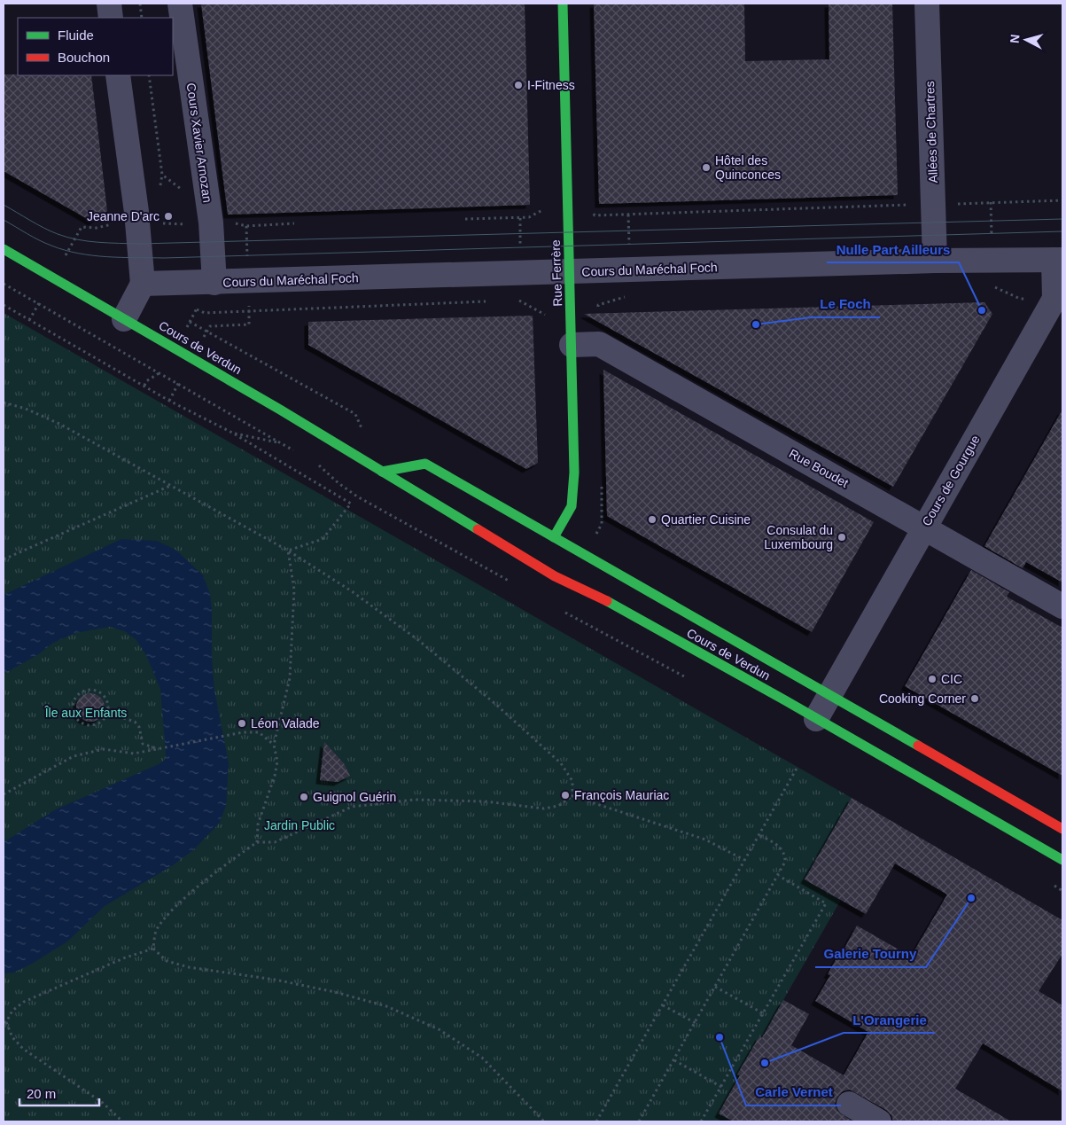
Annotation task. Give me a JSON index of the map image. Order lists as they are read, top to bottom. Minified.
{"streets":{"main road":["Rue Ferrère","Cours de Verdun"],"street":["Allées de Chartres","Cours Xavier Arnozan","Cours du Maréchal Foch","Rue Boudet","Cours de Gourgue"]},"crossings":[["Allées de Chartres","Cours du Maréchal Foch"],["Cours Xavier Arnozan","Cours du Maréchal Foch"],["Cours du Maréchal Foch","Rue Ferrère"],["Cours du Maréchal Foch","Cours de Gourgue"],["Rue Ferrère","Cours de Verdun"],["Rue Ferrère","Rue Boudet"],["Cours de Verdun","Cours de Gourgue"],["Rue Boudet","Cours de Gourgue"]],"parks":["Île aux Enfants","Jardin Public"],"places":["I-Fitness","Hôtel des Quinconces","Jeanne D'arc","Nulle Part Ailleurs","Le Foch","Quartier Cuisine","Consulat du Luxembourg","CIC","Cooking Corner","Léon Valade","François Mauriac","Guignol Guérin","Galerie Tourny","Carle Vernet","L'Orangerie"],"legend":["Fluide","Bouchon"],"scale_bar":"20 m","north":"left"}
